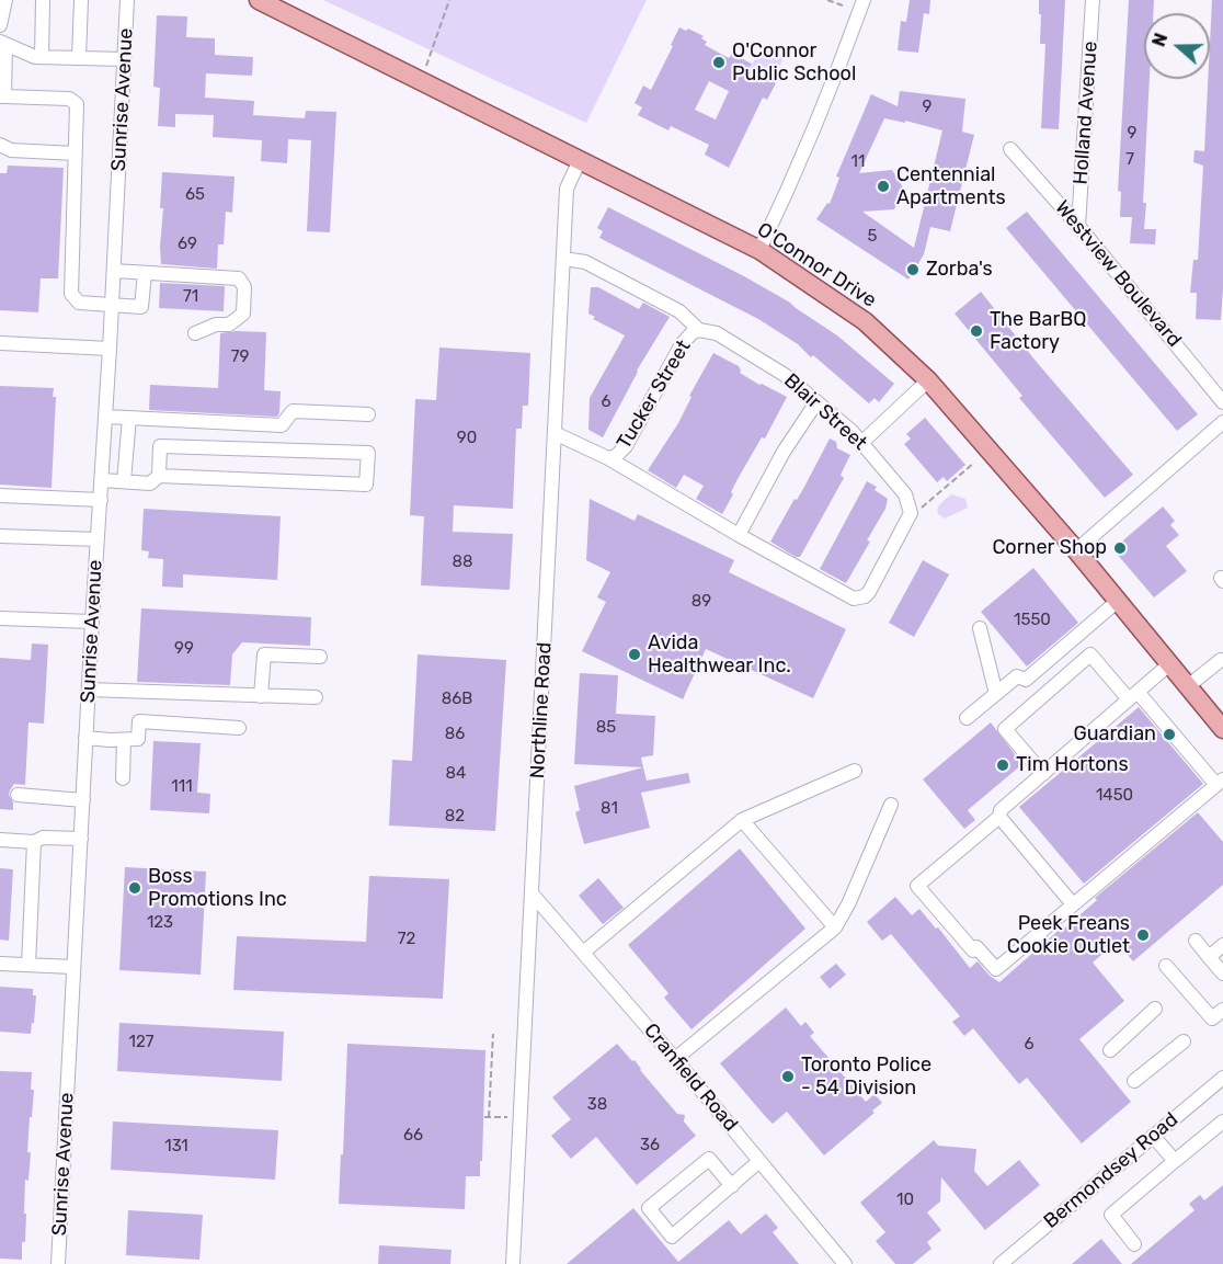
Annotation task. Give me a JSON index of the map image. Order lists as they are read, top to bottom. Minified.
{"streets":{"main road":["O'Connor Drive"],"street":["Sunrise Avenue","Holland Avenue","Westview Boulevard","Tucker Street","Blair Street","Northline Road","Cranfield Road","Bermondsey Road"]},"crossings":[["Holland Avenue","Westview Boulevard"],["O'Connor Drive","Northline Road"],["Tucker Street","Blair Street"],["Blair Street","Northline Road"],["Northline Road","Cranfield Road"]],"places":["O'Connor Public School","Centennial Apartments","Zorba's","The BarBQ Factory","Corner Shop","Avida Healthwear Inc.","Guardian","Tim Hortons","Boss Promotions Inc","Peek Freans Cookie Outlet","Toronto Police - 54 Division"],"house_numbers":["9","9","7","11","65","5","69","71","79","6","90","88","89","1550","99","86B","85","86","84","111","1450","81","82","123","72","127","6","38","66","36","131","10"],"north":"left"}
